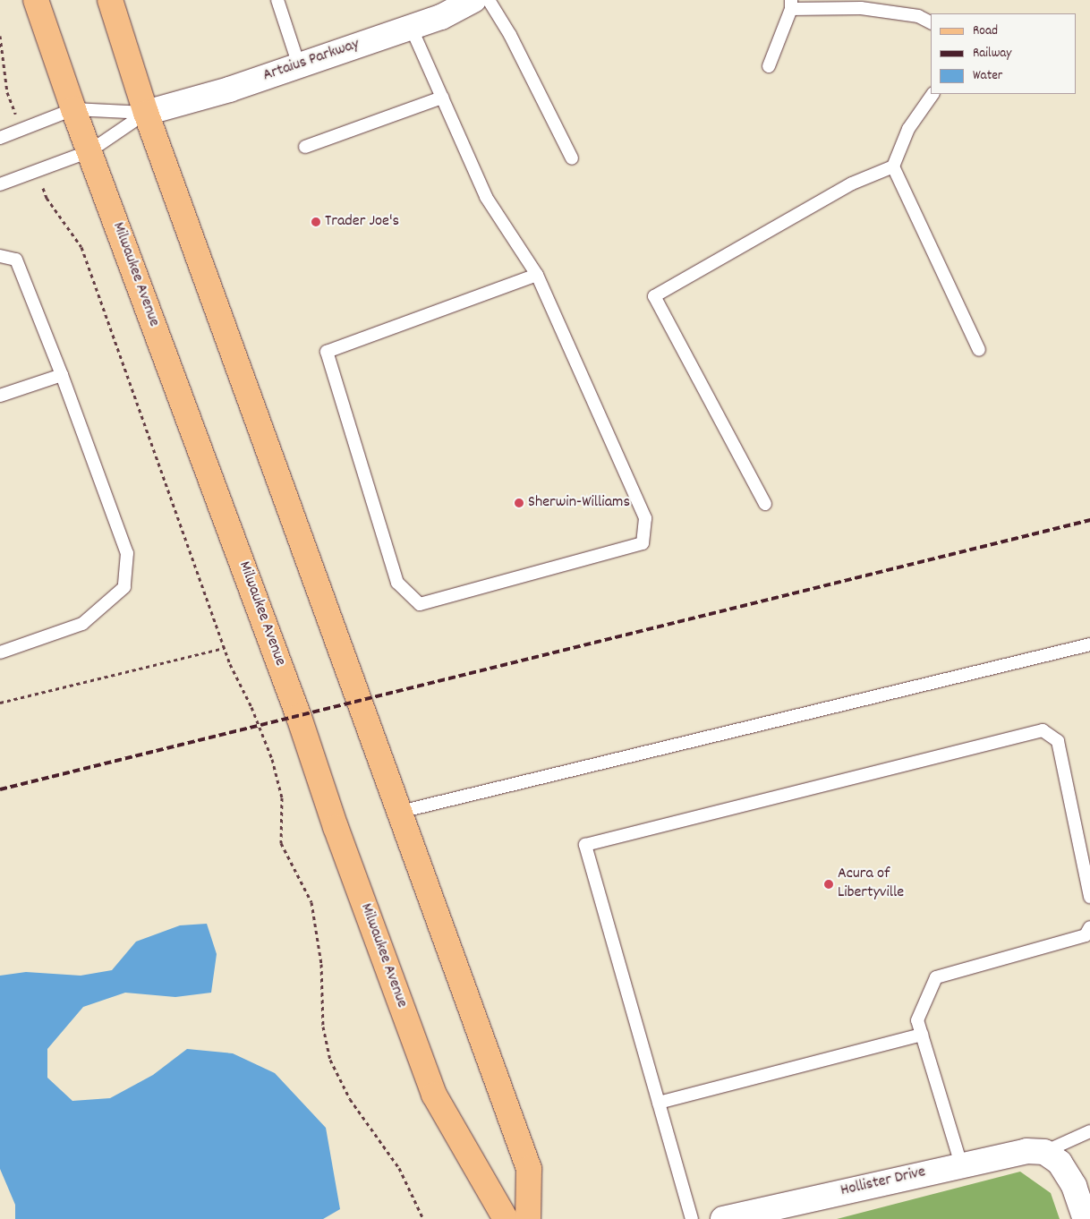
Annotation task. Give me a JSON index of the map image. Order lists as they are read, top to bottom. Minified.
{"streets":{"main road":["Milwaukee Avenue"],"street":["Artaius Parkway","Hollister Drive"]},"places":["Trader Joe's","Sherwin-Williams","Acura of Libertyville"],"legend":["Road","Railway","Water"]}
